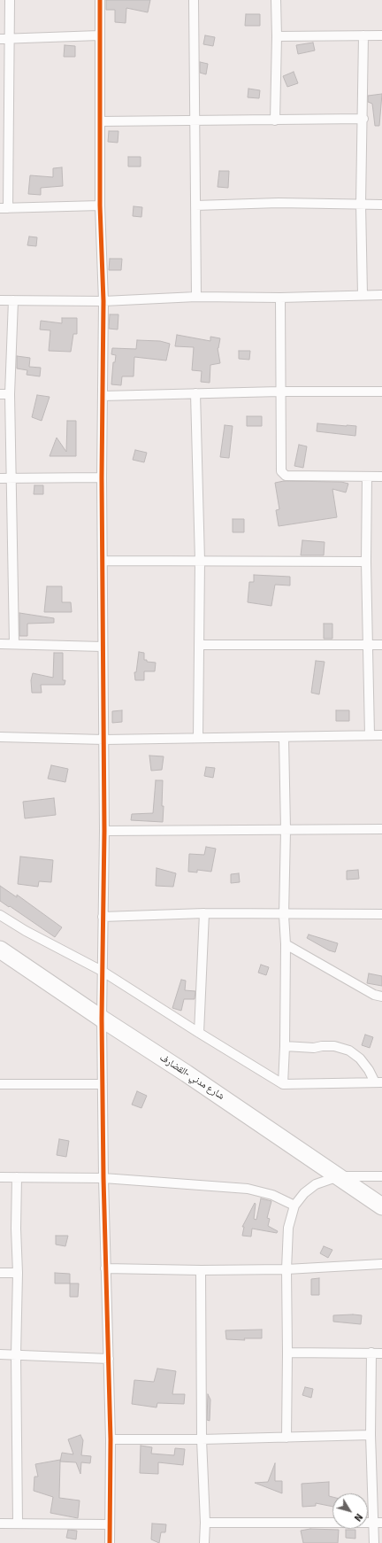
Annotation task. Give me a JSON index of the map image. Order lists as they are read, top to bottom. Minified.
{"streets":{"highway":["شارع مدني -القضارف"]},"north":"bottom right"}
